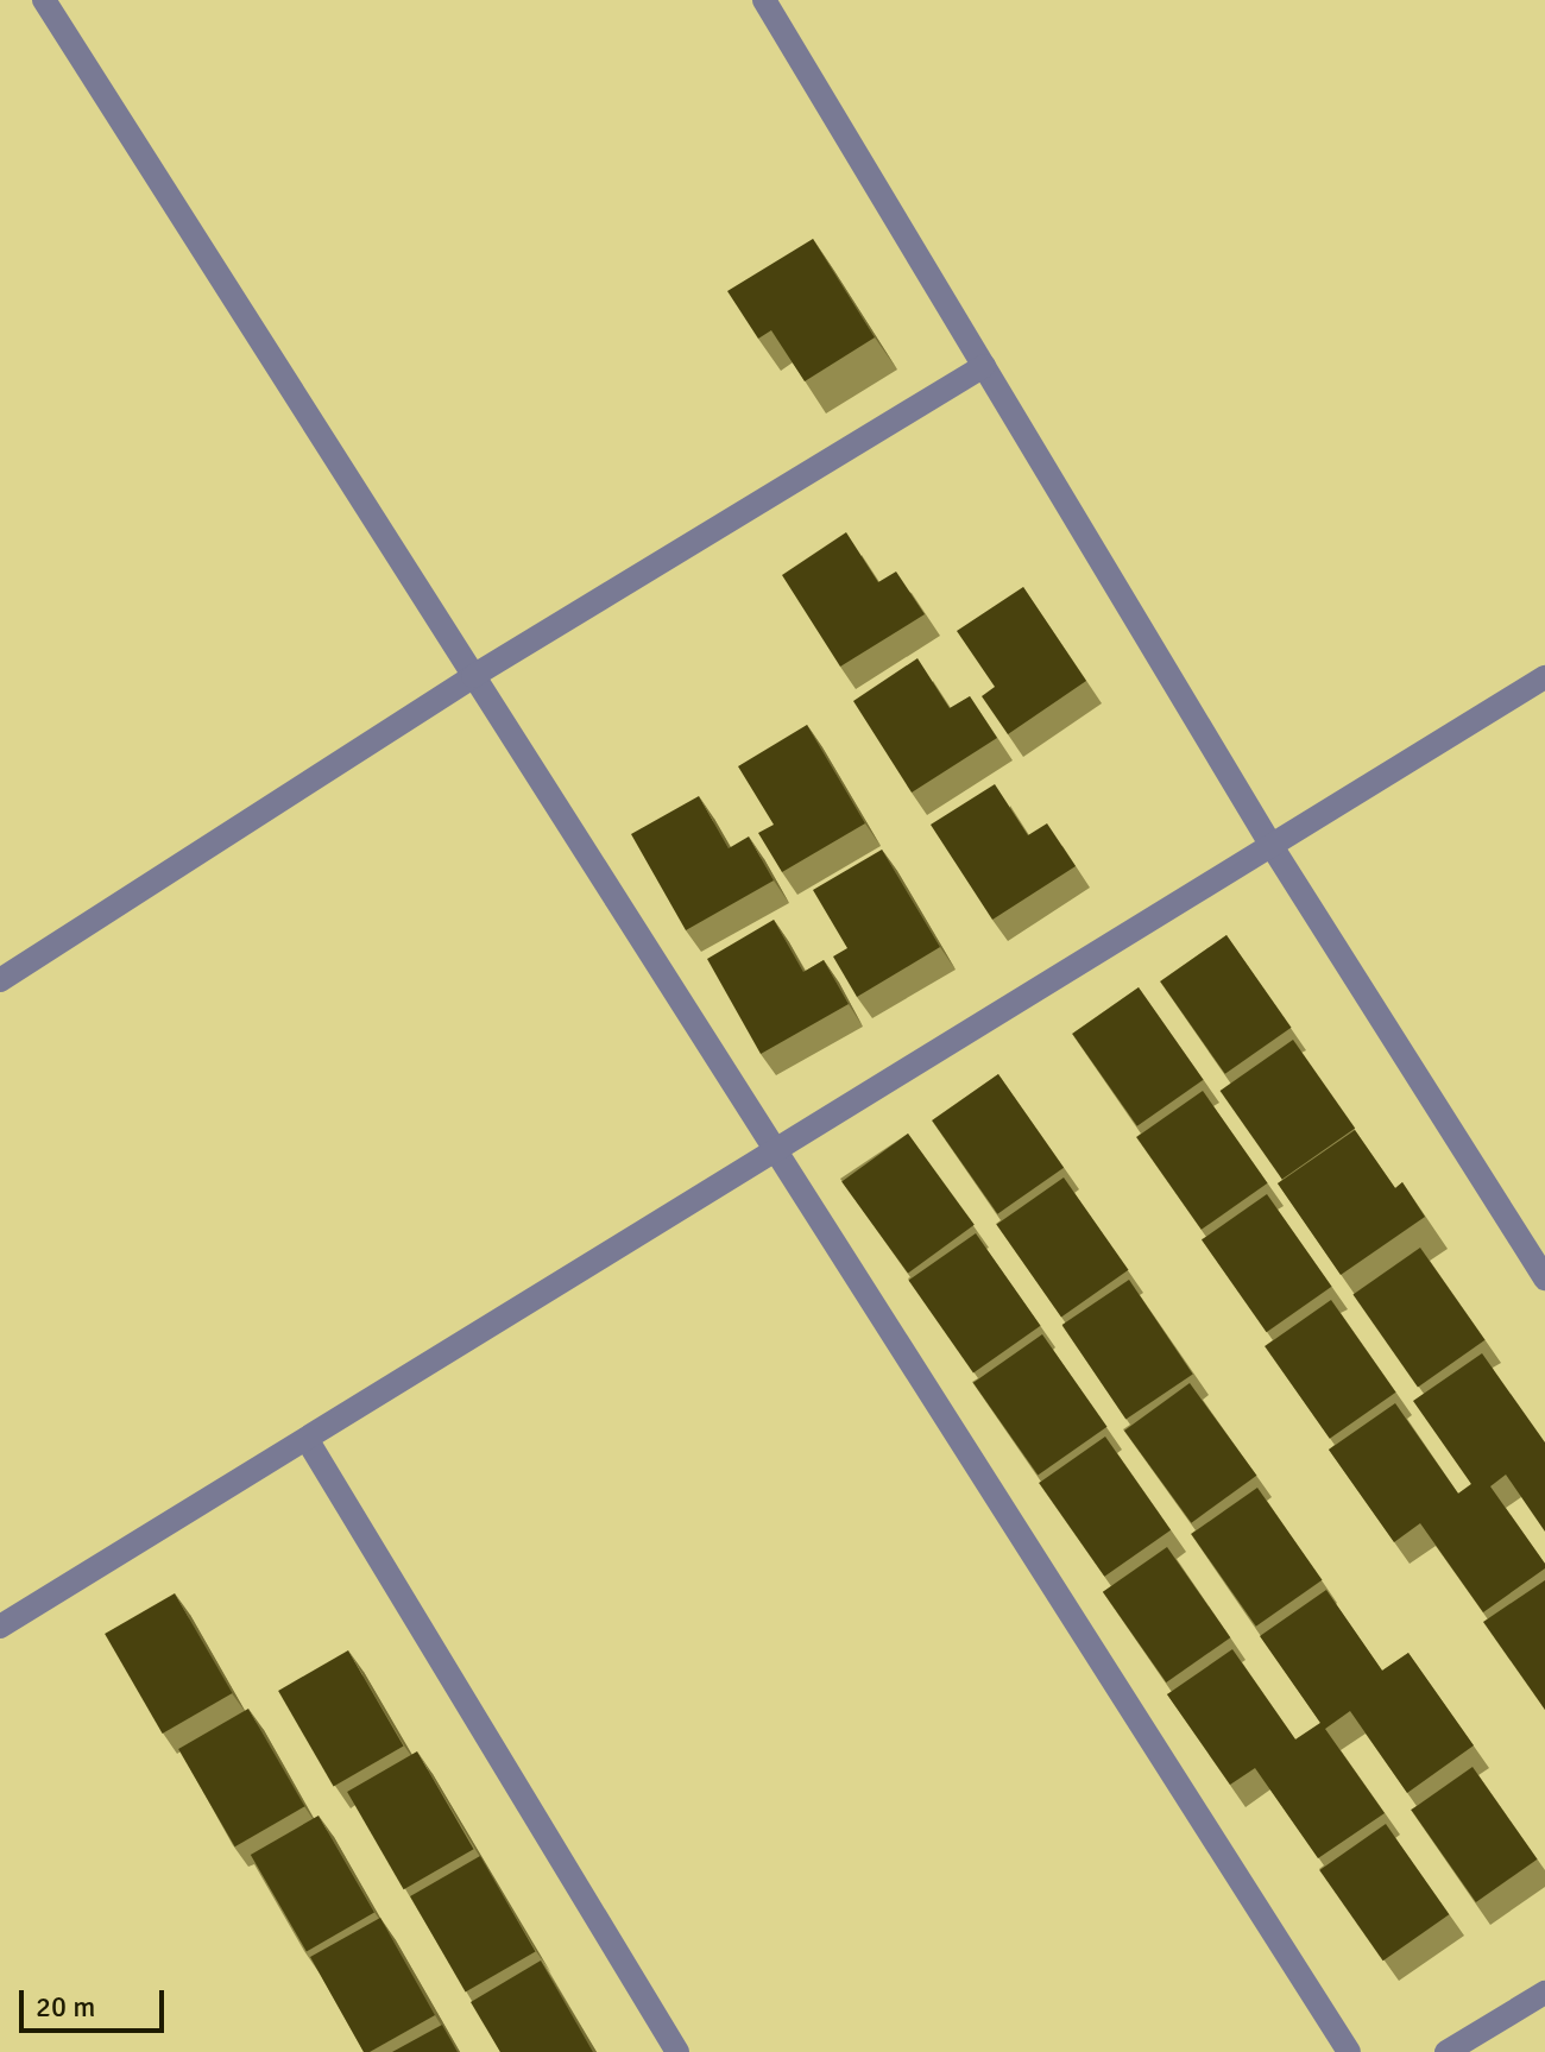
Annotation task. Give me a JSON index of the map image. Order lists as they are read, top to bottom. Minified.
{"scale_bar":"20 m"}
